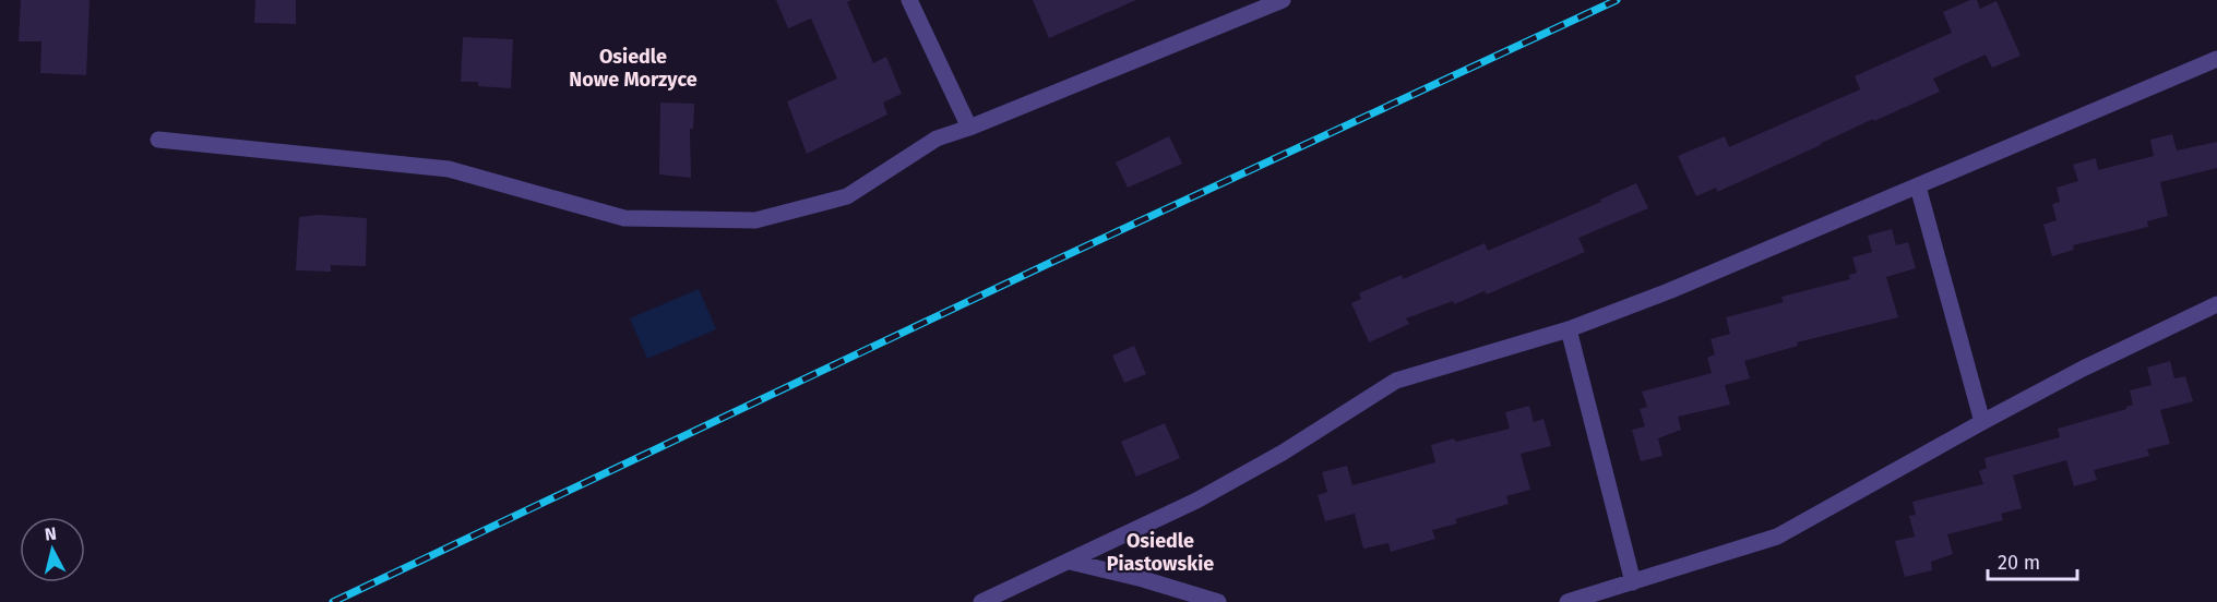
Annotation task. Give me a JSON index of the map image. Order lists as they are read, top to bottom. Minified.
{"districts":["Osiedle Nowe Morzyce","Osiedle Piastowskie"],"scale_bar":"20 m","north":"top"}
